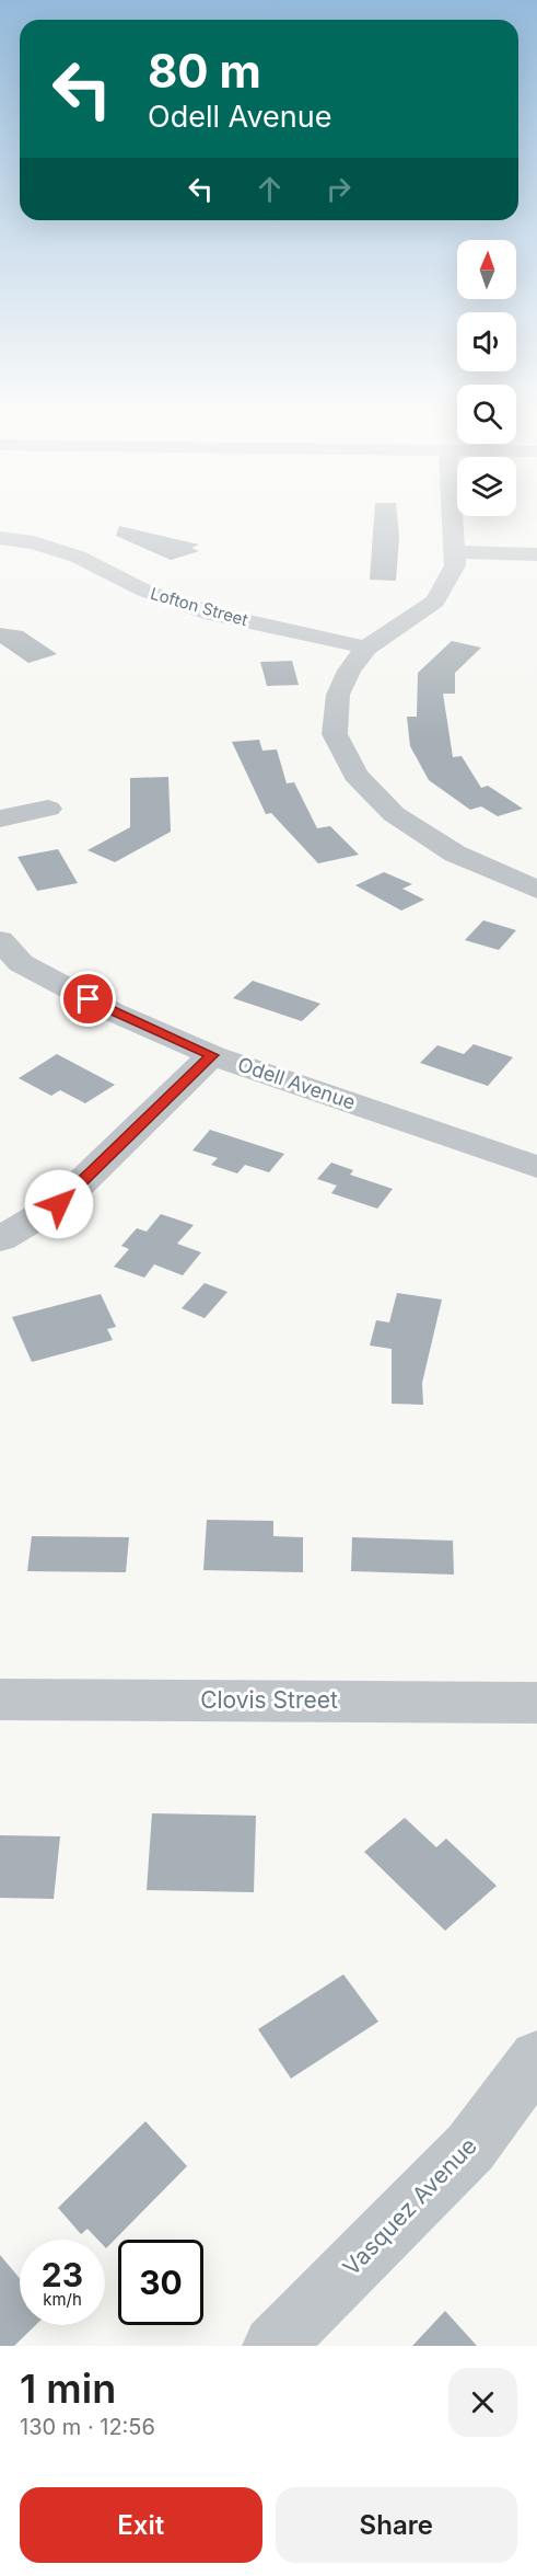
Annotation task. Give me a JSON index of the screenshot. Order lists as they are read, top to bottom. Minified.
{"streets":{"street":["Lofton Street","Odell Avenue","Clovis Street","Vasquez Avenue"]},"north":"top","page":{"turn":["80 m","Odell Avenue"],"speed":"23 km/h","limit":"30","heading":["1 min","130 m · 12:56"],"buttons":["Exit","Share"]}}
